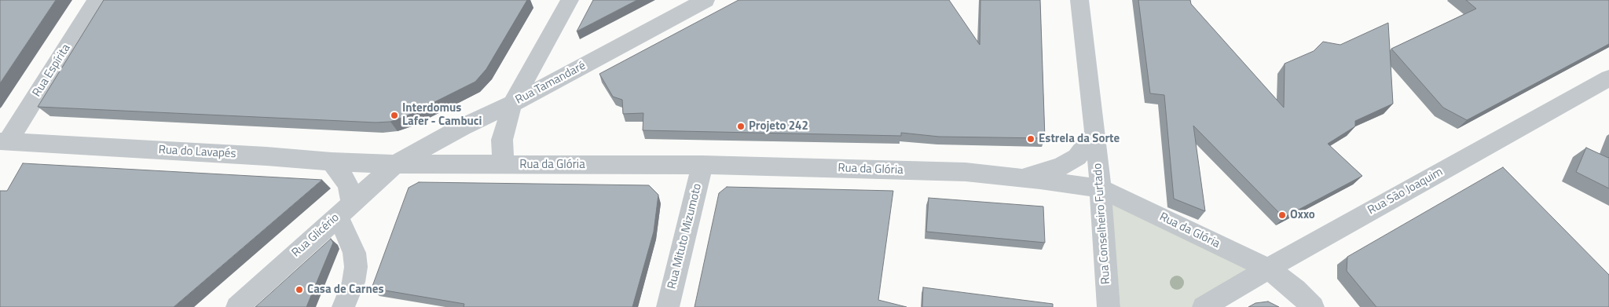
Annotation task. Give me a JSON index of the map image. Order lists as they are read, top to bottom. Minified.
{"streets":{"street":["Rua Espírita","Rua Tamandaré","Rua do Lavapés","Rua da Glória","Rua São Joaquim","Rua Conselheiro Furtado","Rua Glicério","Rua Mituto Mizumoto"]},"crossings":[["Rua Espírita","Rua do Lavapés"],["Rua Tamandaré","Rua do Lavapés"],["Rua Tamandaré","Rua da Glória"],["Rua Tamandaré","Rua Glicério"],["Rua do Lavapés","Rua da Glória"],["Rua do Lavapés","Rua Glicério"],["Rua da Glória","Rua São Joaquim"],["Rua da Glória","Rua Conselheiro Furtado"],["Rua da Glória","Rua Glicério"],["Rua da Glória","Rua Mituto Mizumoto"]],"places":["Interdomus Lafer - Cambuci","Projeto 242","Estrela da Sorte","Oxxo","Casa de Carnes"]}
